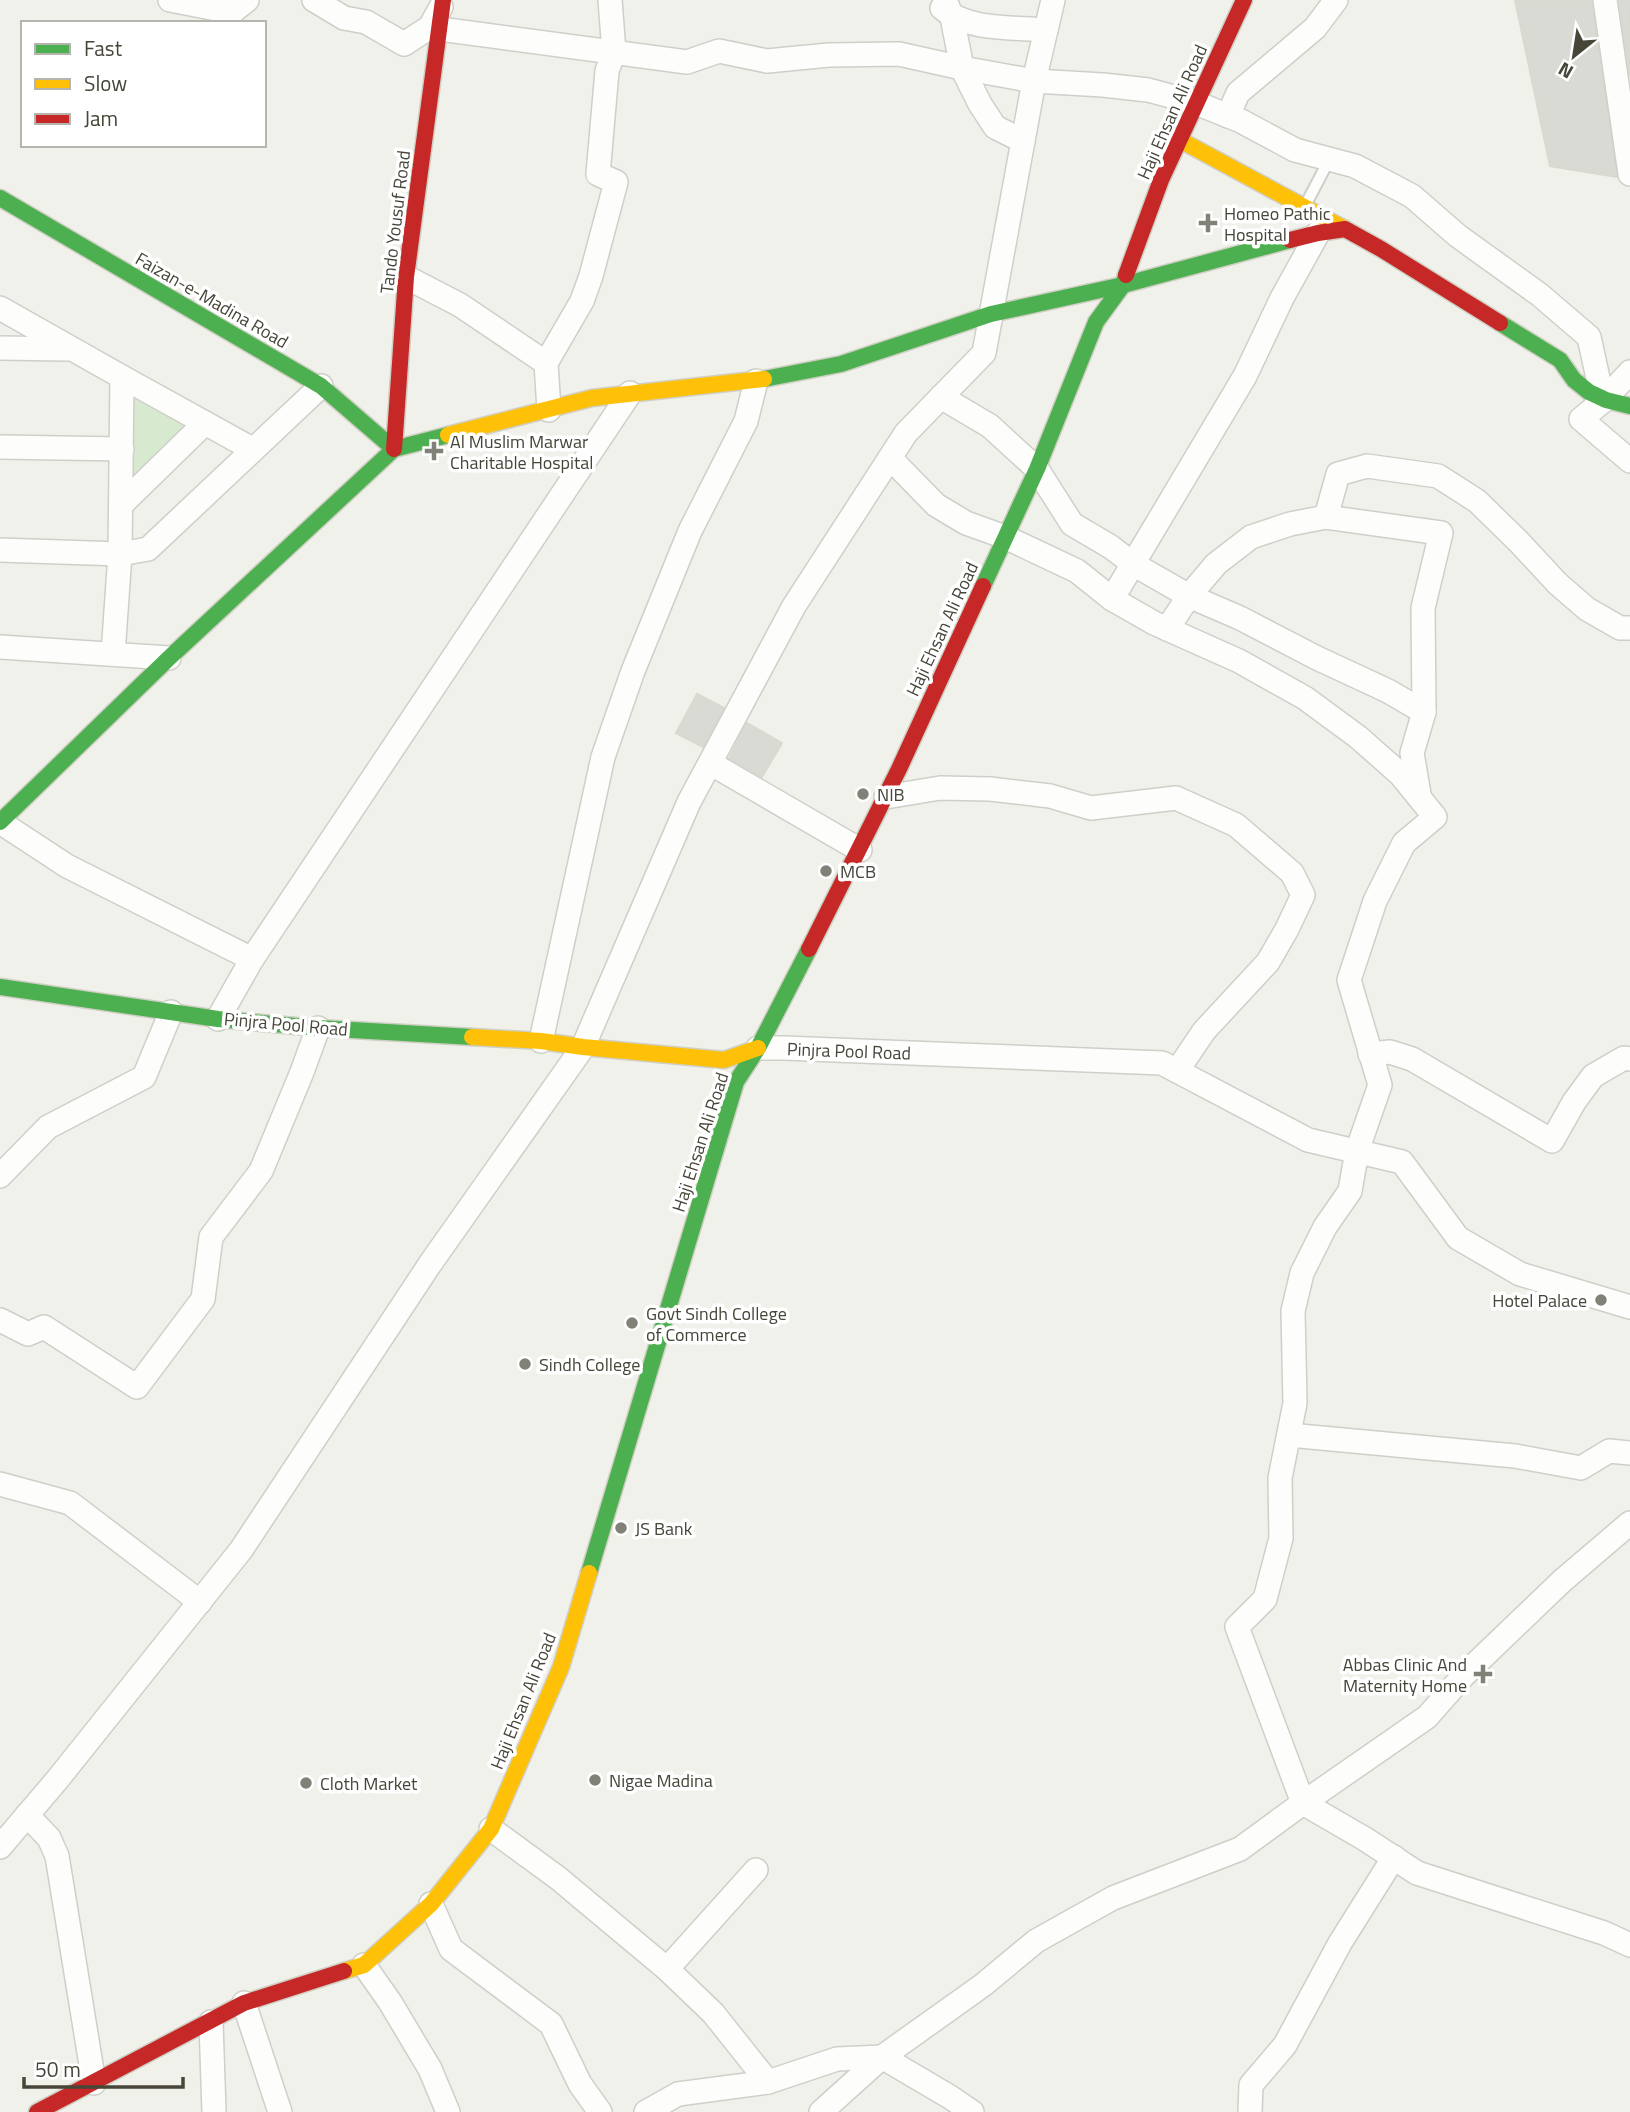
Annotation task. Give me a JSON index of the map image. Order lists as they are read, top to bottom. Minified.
{"streets":{"street":["Haji Ehsan Ali Road","Tando Yousuf Road","Faizan-e-Madina Road","Pinjra Pool Road"]},"crossings":[["Haji Ehsan Ali Road","Pinjra Pool Road"],["Tando Yousuf Road","Faizan-e-Madina Road"]],"places":{"health":["Homeo Pathic Hospital","Al Muslim Marwar Charitable Hospital","Abbas Clinic And Maternity Home"],"other":["NIB","MCB","Hotel Palace","Govt Sindh College of Commerce","Sindh College","JS Bank","Nigae Madina","Cloth Market"]},"legend":["Fast","Slow","Jam"],"scale_bar":"50 m","north":"bottom left"}
